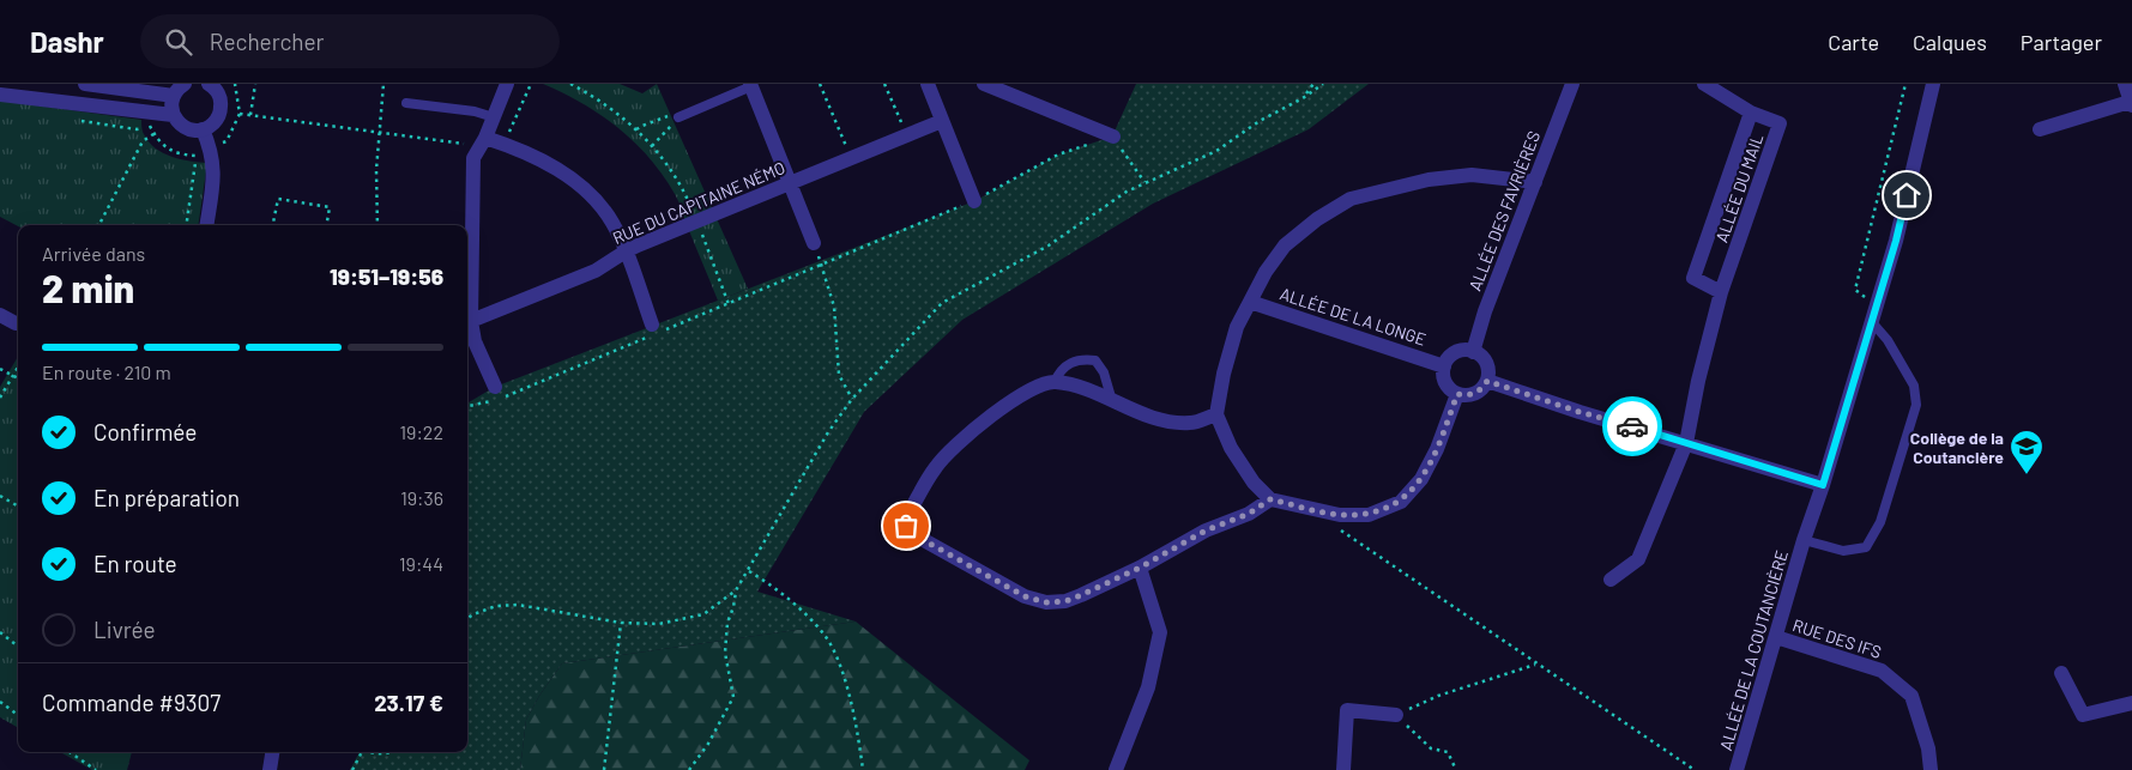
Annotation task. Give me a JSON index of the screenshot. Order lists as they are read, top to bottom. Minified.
{"streets":{"street":["ALLÉE DU MAIL","RUE DU CAPITAINE NÉMO","ALLÉE DES FAVRIÈRES","ALLÉE DE LA LONGE","RUE DES IFS","ALLÉE DE LA COUTANCIÈRE"]},"crossings":[["ALLÉE DES FAVRIÈRES","ALLÉE DE LA LONGE"],["RUE DES IFS","ALLÉE DE LA COUTANCIÈRE"]],"places":{"school or university":["Collège de la Coutancière"]},"page":{"header":"Dashr","search":"Rechercher","nav":["Carte","Calques","Partager"],"heading":["2 min","Arrivée dans","19:51–19:56"],"panel":["Commande #9307","23.17 €"],"bar":"En route · 210 m","list":[["Confirmée","19:22"],["En préparation","19:36"],["En route","19:44"],"Livrée"]}}
